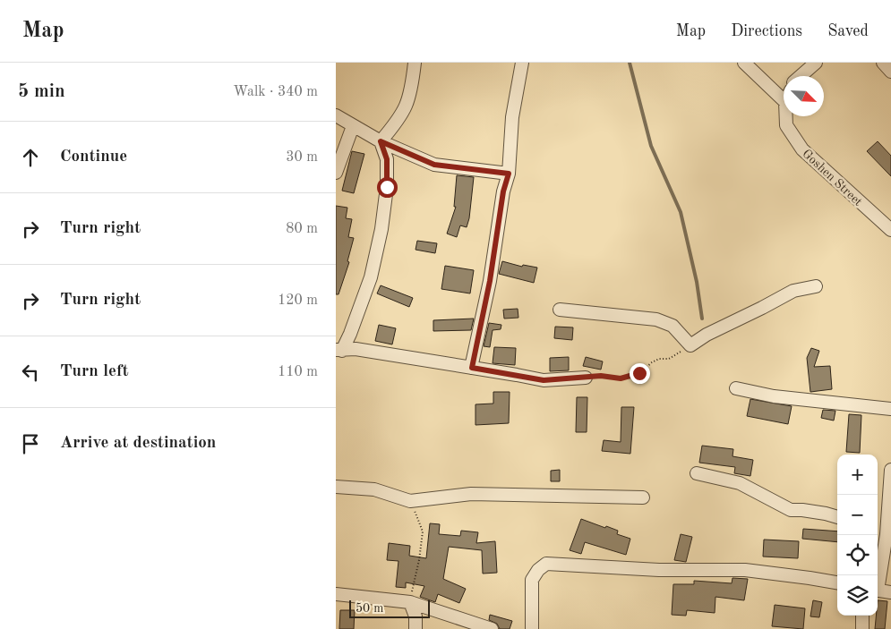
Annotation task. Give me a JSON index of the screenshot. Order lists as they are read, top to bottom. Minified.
{"streets":{"street":["Goshen Street"]},"scale_bar":"50 m","north":"bottom right","page":{"header":"Map","nav":["Map","Directions","Saved"],"heading":["5 min","Walk · 340 m"],"list":[["Continue","30 m"],["Turn right","80 m"],["Turn right","120 m"],["Turn left","110 m"],"Arrive at destination"],"map_buttons":["+","−"],"scale":"50 m"}}
